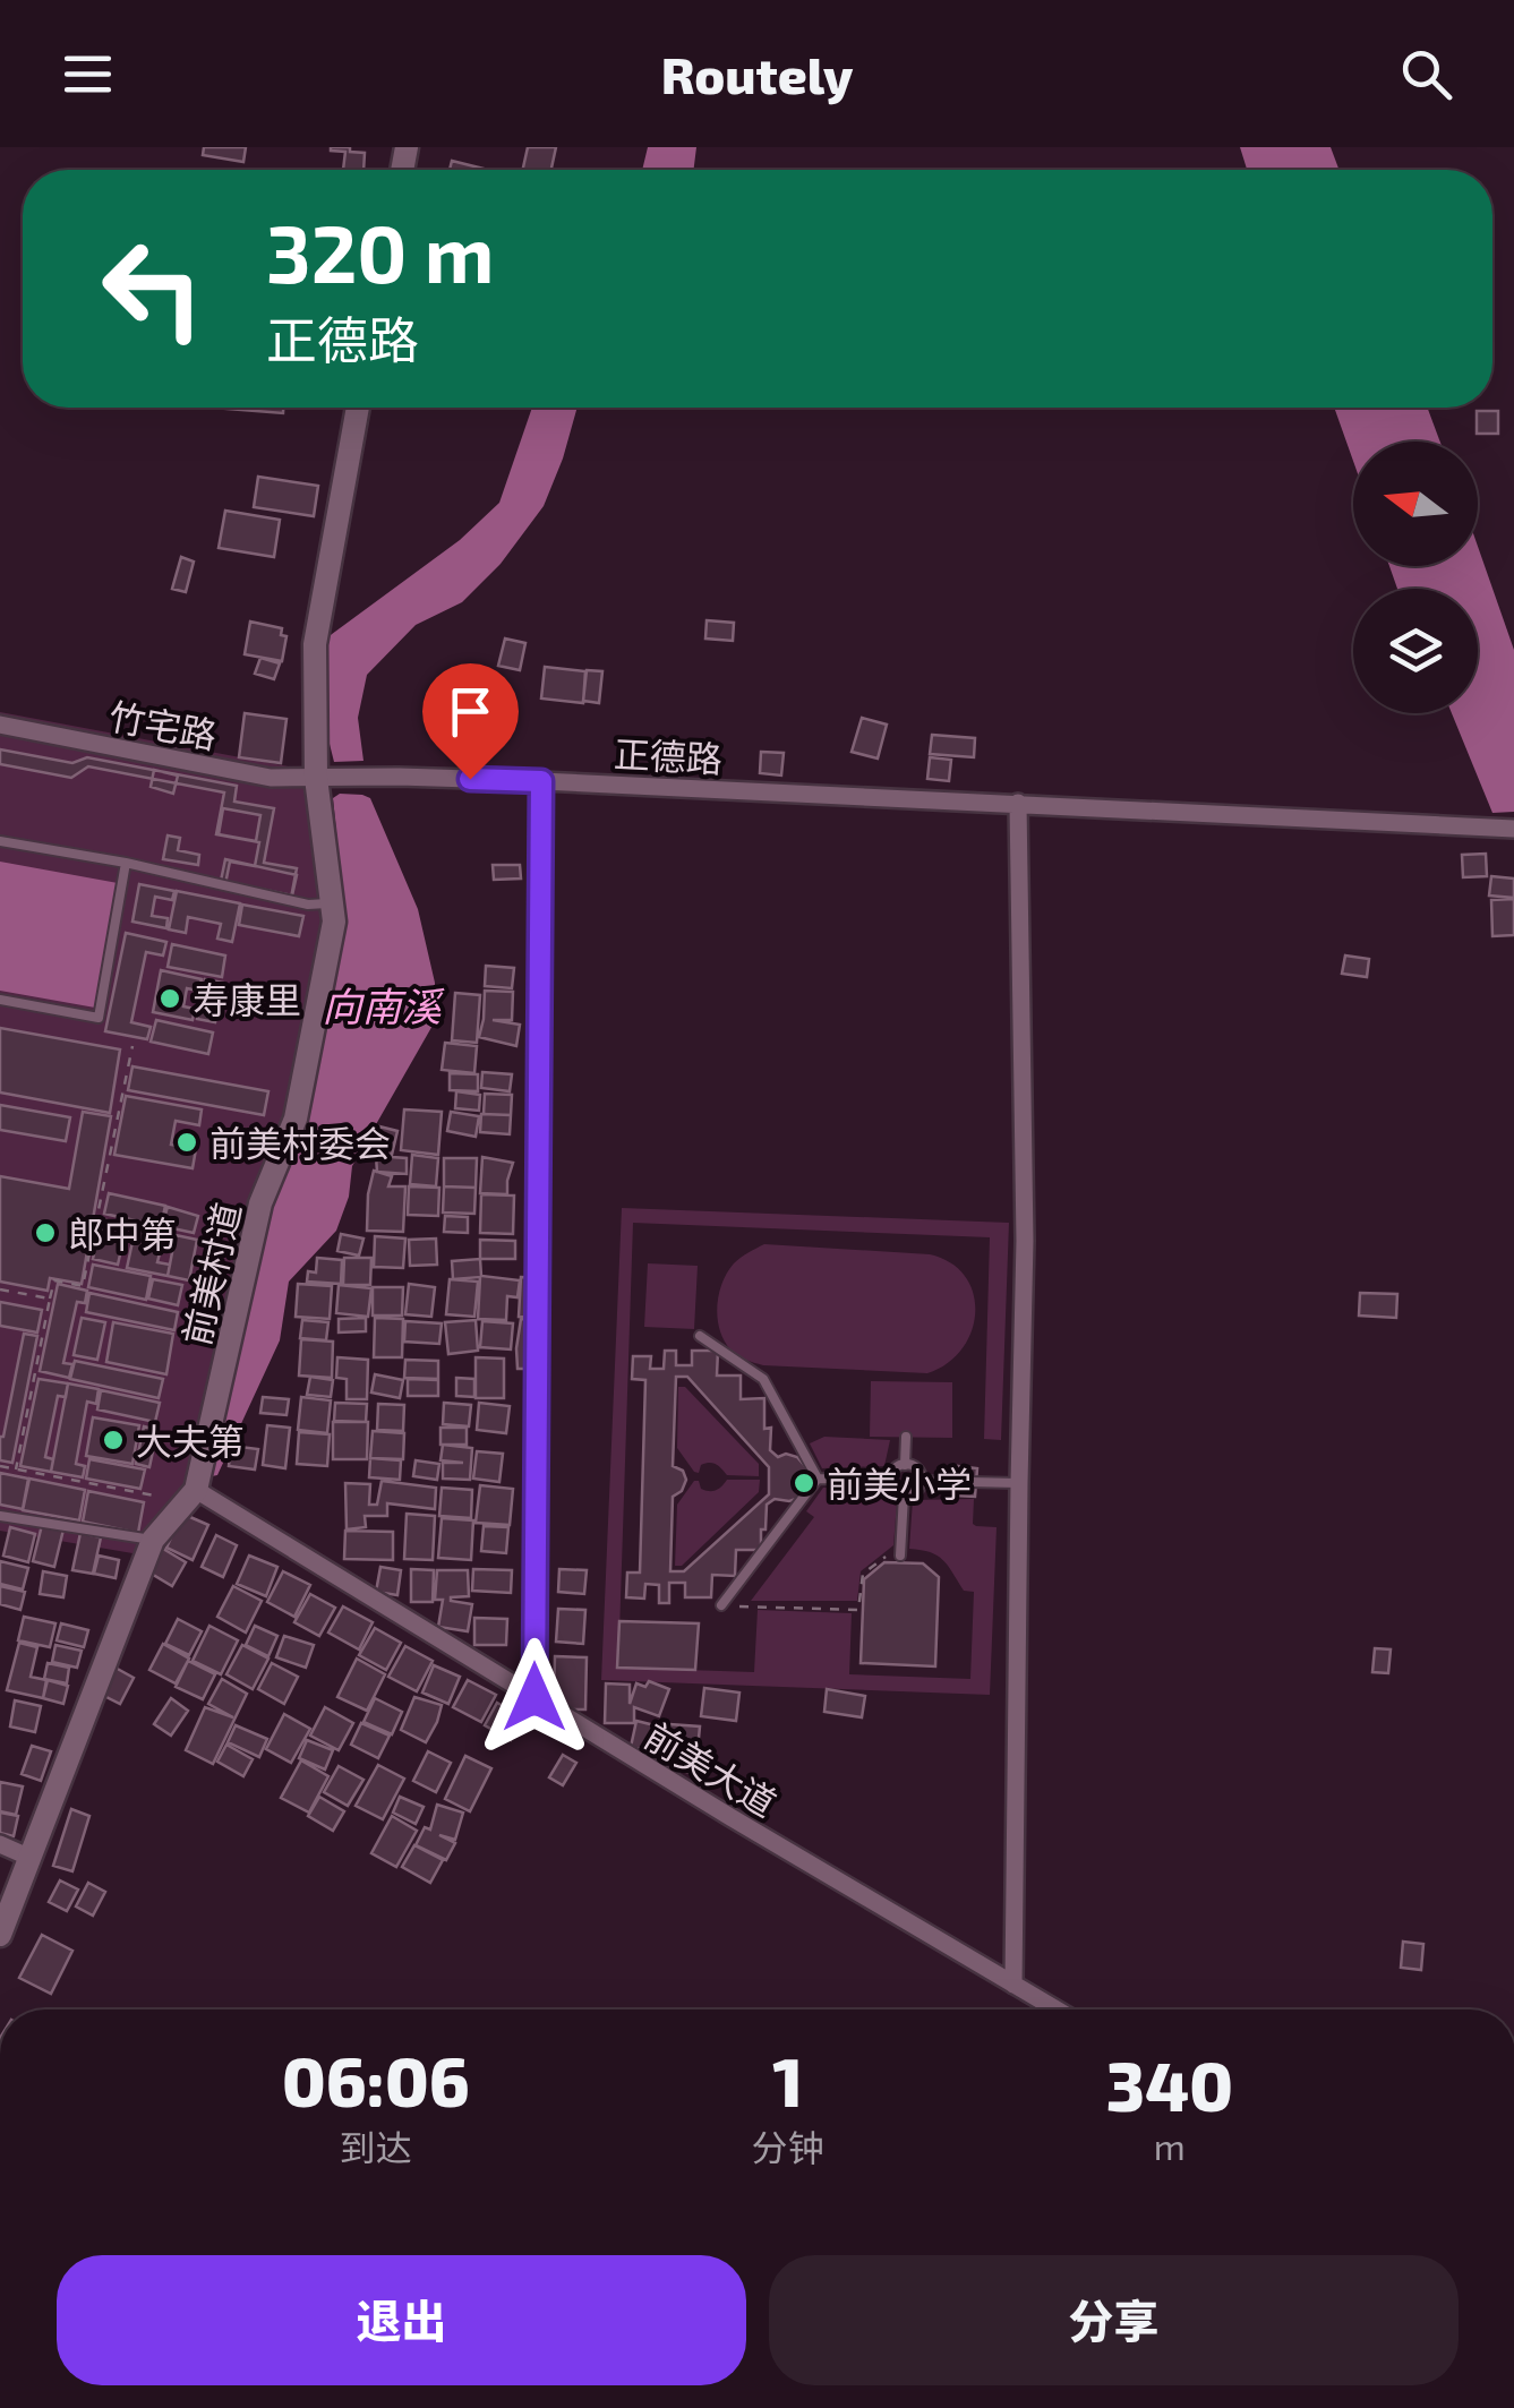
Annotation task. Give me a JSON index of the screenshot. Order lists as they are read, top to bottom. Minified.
{"streets":{"street":["竹宅路","正德路","前美村道","前美大道"]},"crossings":[["竹宅路","正德路"],["竹宅路","前美村道"],["正德路","前美村道"],["前美村道","前美大道"]],"water":["向南溪"],"places":["寿康里","前美村委会","郎中第","大夫第","前美小学"],"north":"left","page":{"header":"Routely","turn":["320 m","正德路"],"eta":["06:06","到达","1","分钟","340","m"],"buttons":["退出","分享"]}}
